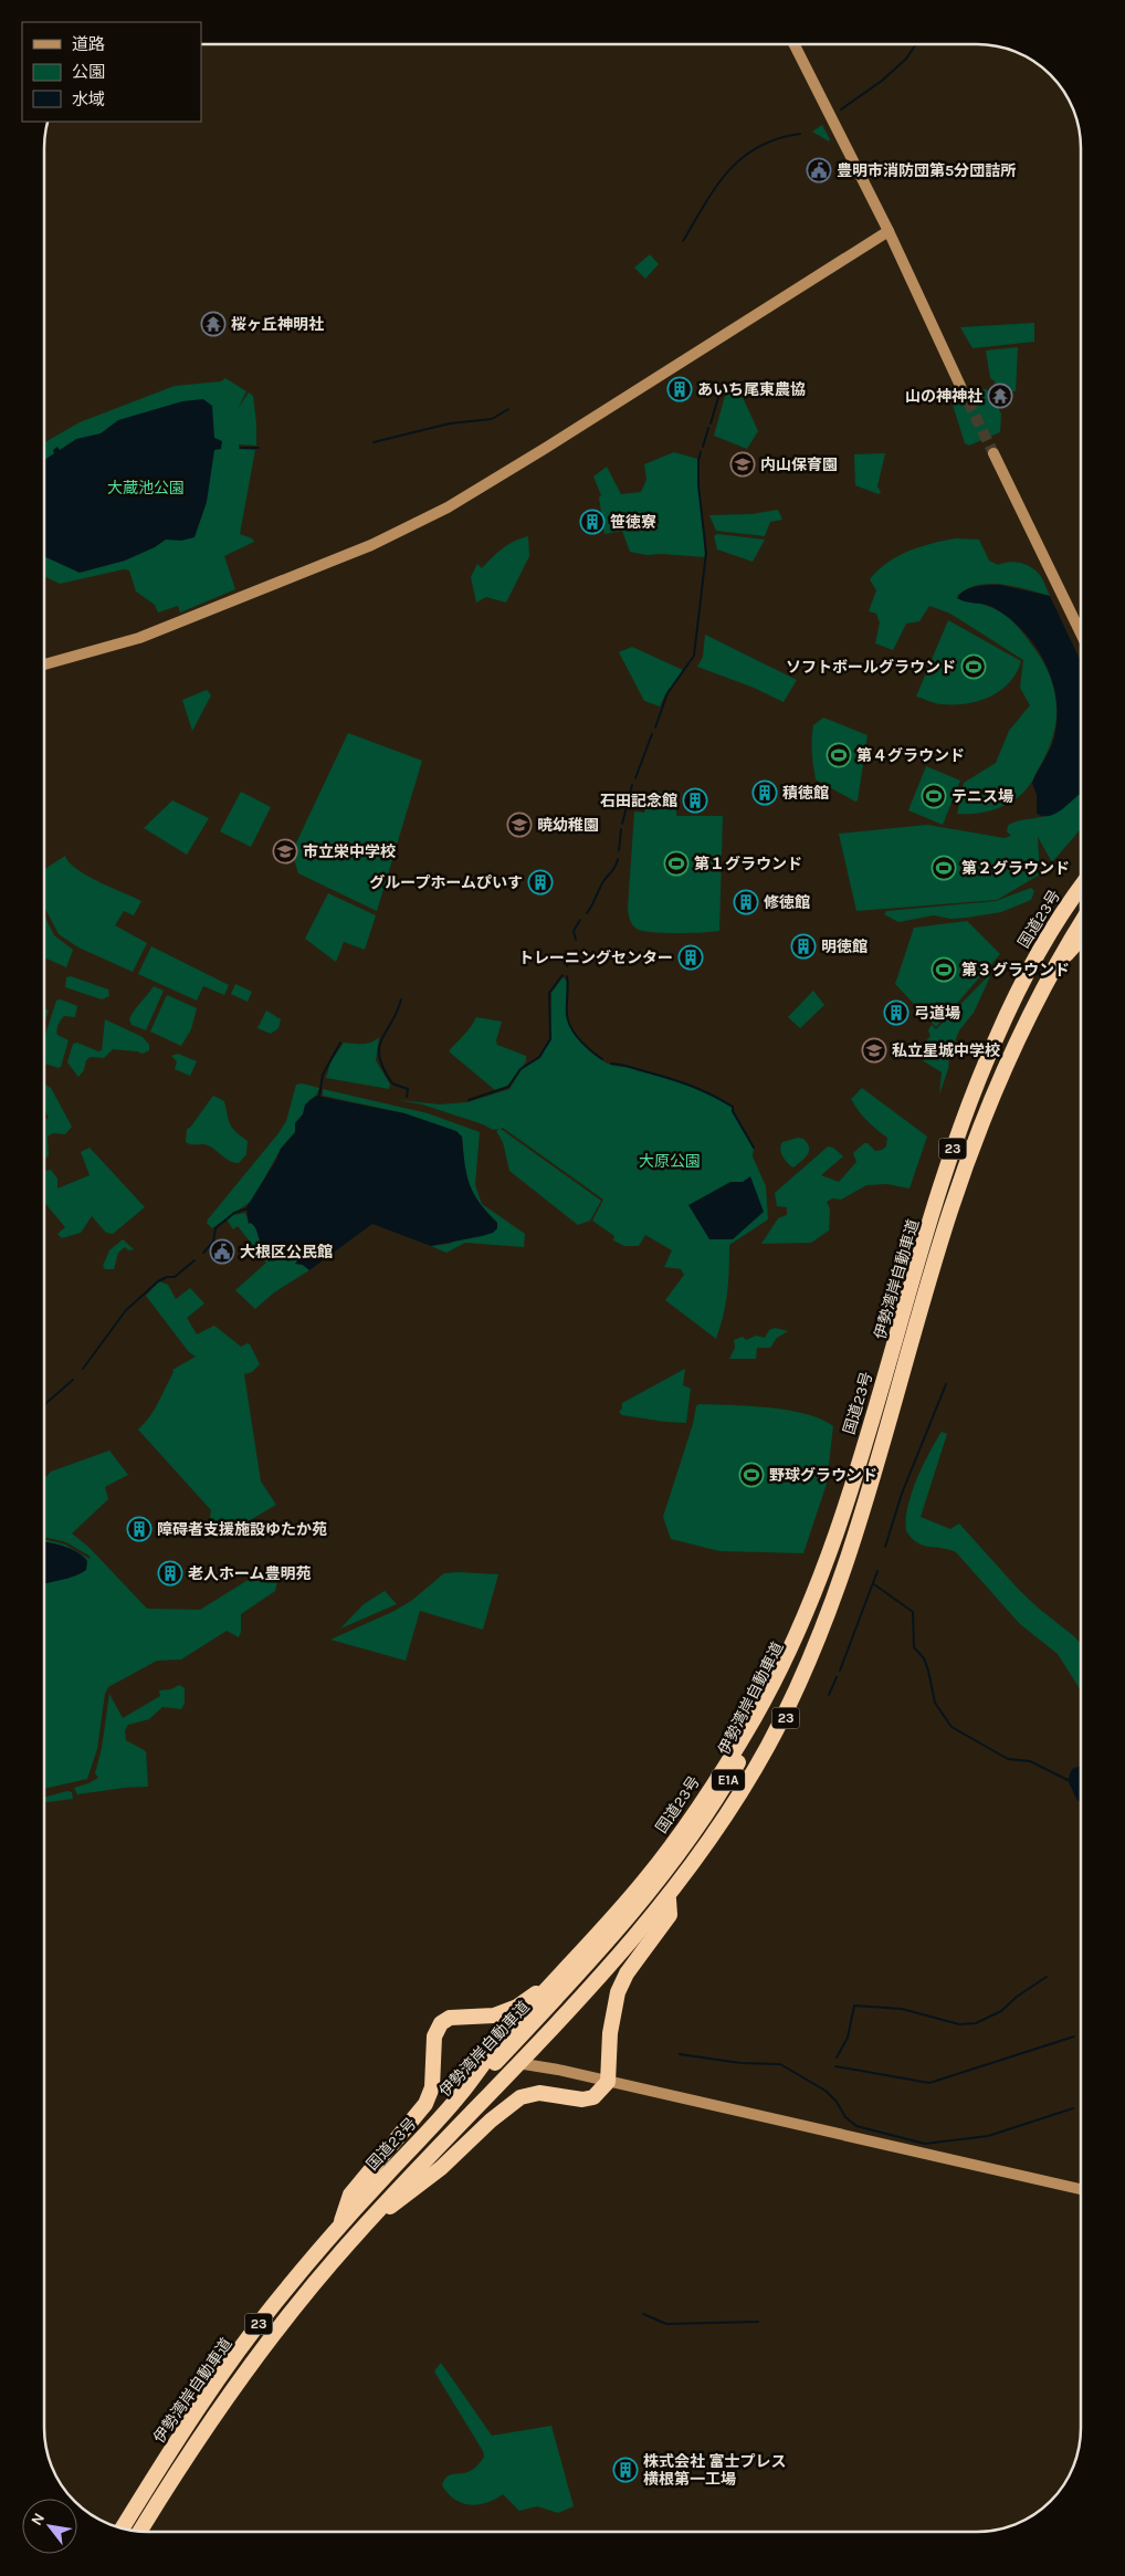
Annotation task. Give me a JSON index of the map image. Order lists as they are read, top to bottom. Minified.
{"streets":{"highway":["国道23号","23","伊勢湾岸自動車道","E1A"]},"parks":["大蔵池公園","大原公園"],"places":{"public building":["豊明市消防団第5分団詰所","大根区公民館"],"temple":["桜ヶ丘神明社","山の神神社"],"building":["あいち尾東農協","笹徳寮","積徳館","石田記念館","グループホームぴいす","修徳館","明徳館","トレーニングセンター","弓道場","障碍者支援施設ゆたか苑","老人ホーム豊明苑","株式会社 富士プレス 横根第一工場"],"school or university":["内山保育園","暁幼稚園","市立栄中学校","私立星城中学校"],"sports":["ソフトボールグラウンド","第４グラウンド","テニス場","第１グラウンド","第２グラウンド","第３グラウンド","野球グラウンド"]},"legend":["道路","公園","水域"],"north":"top left"}
